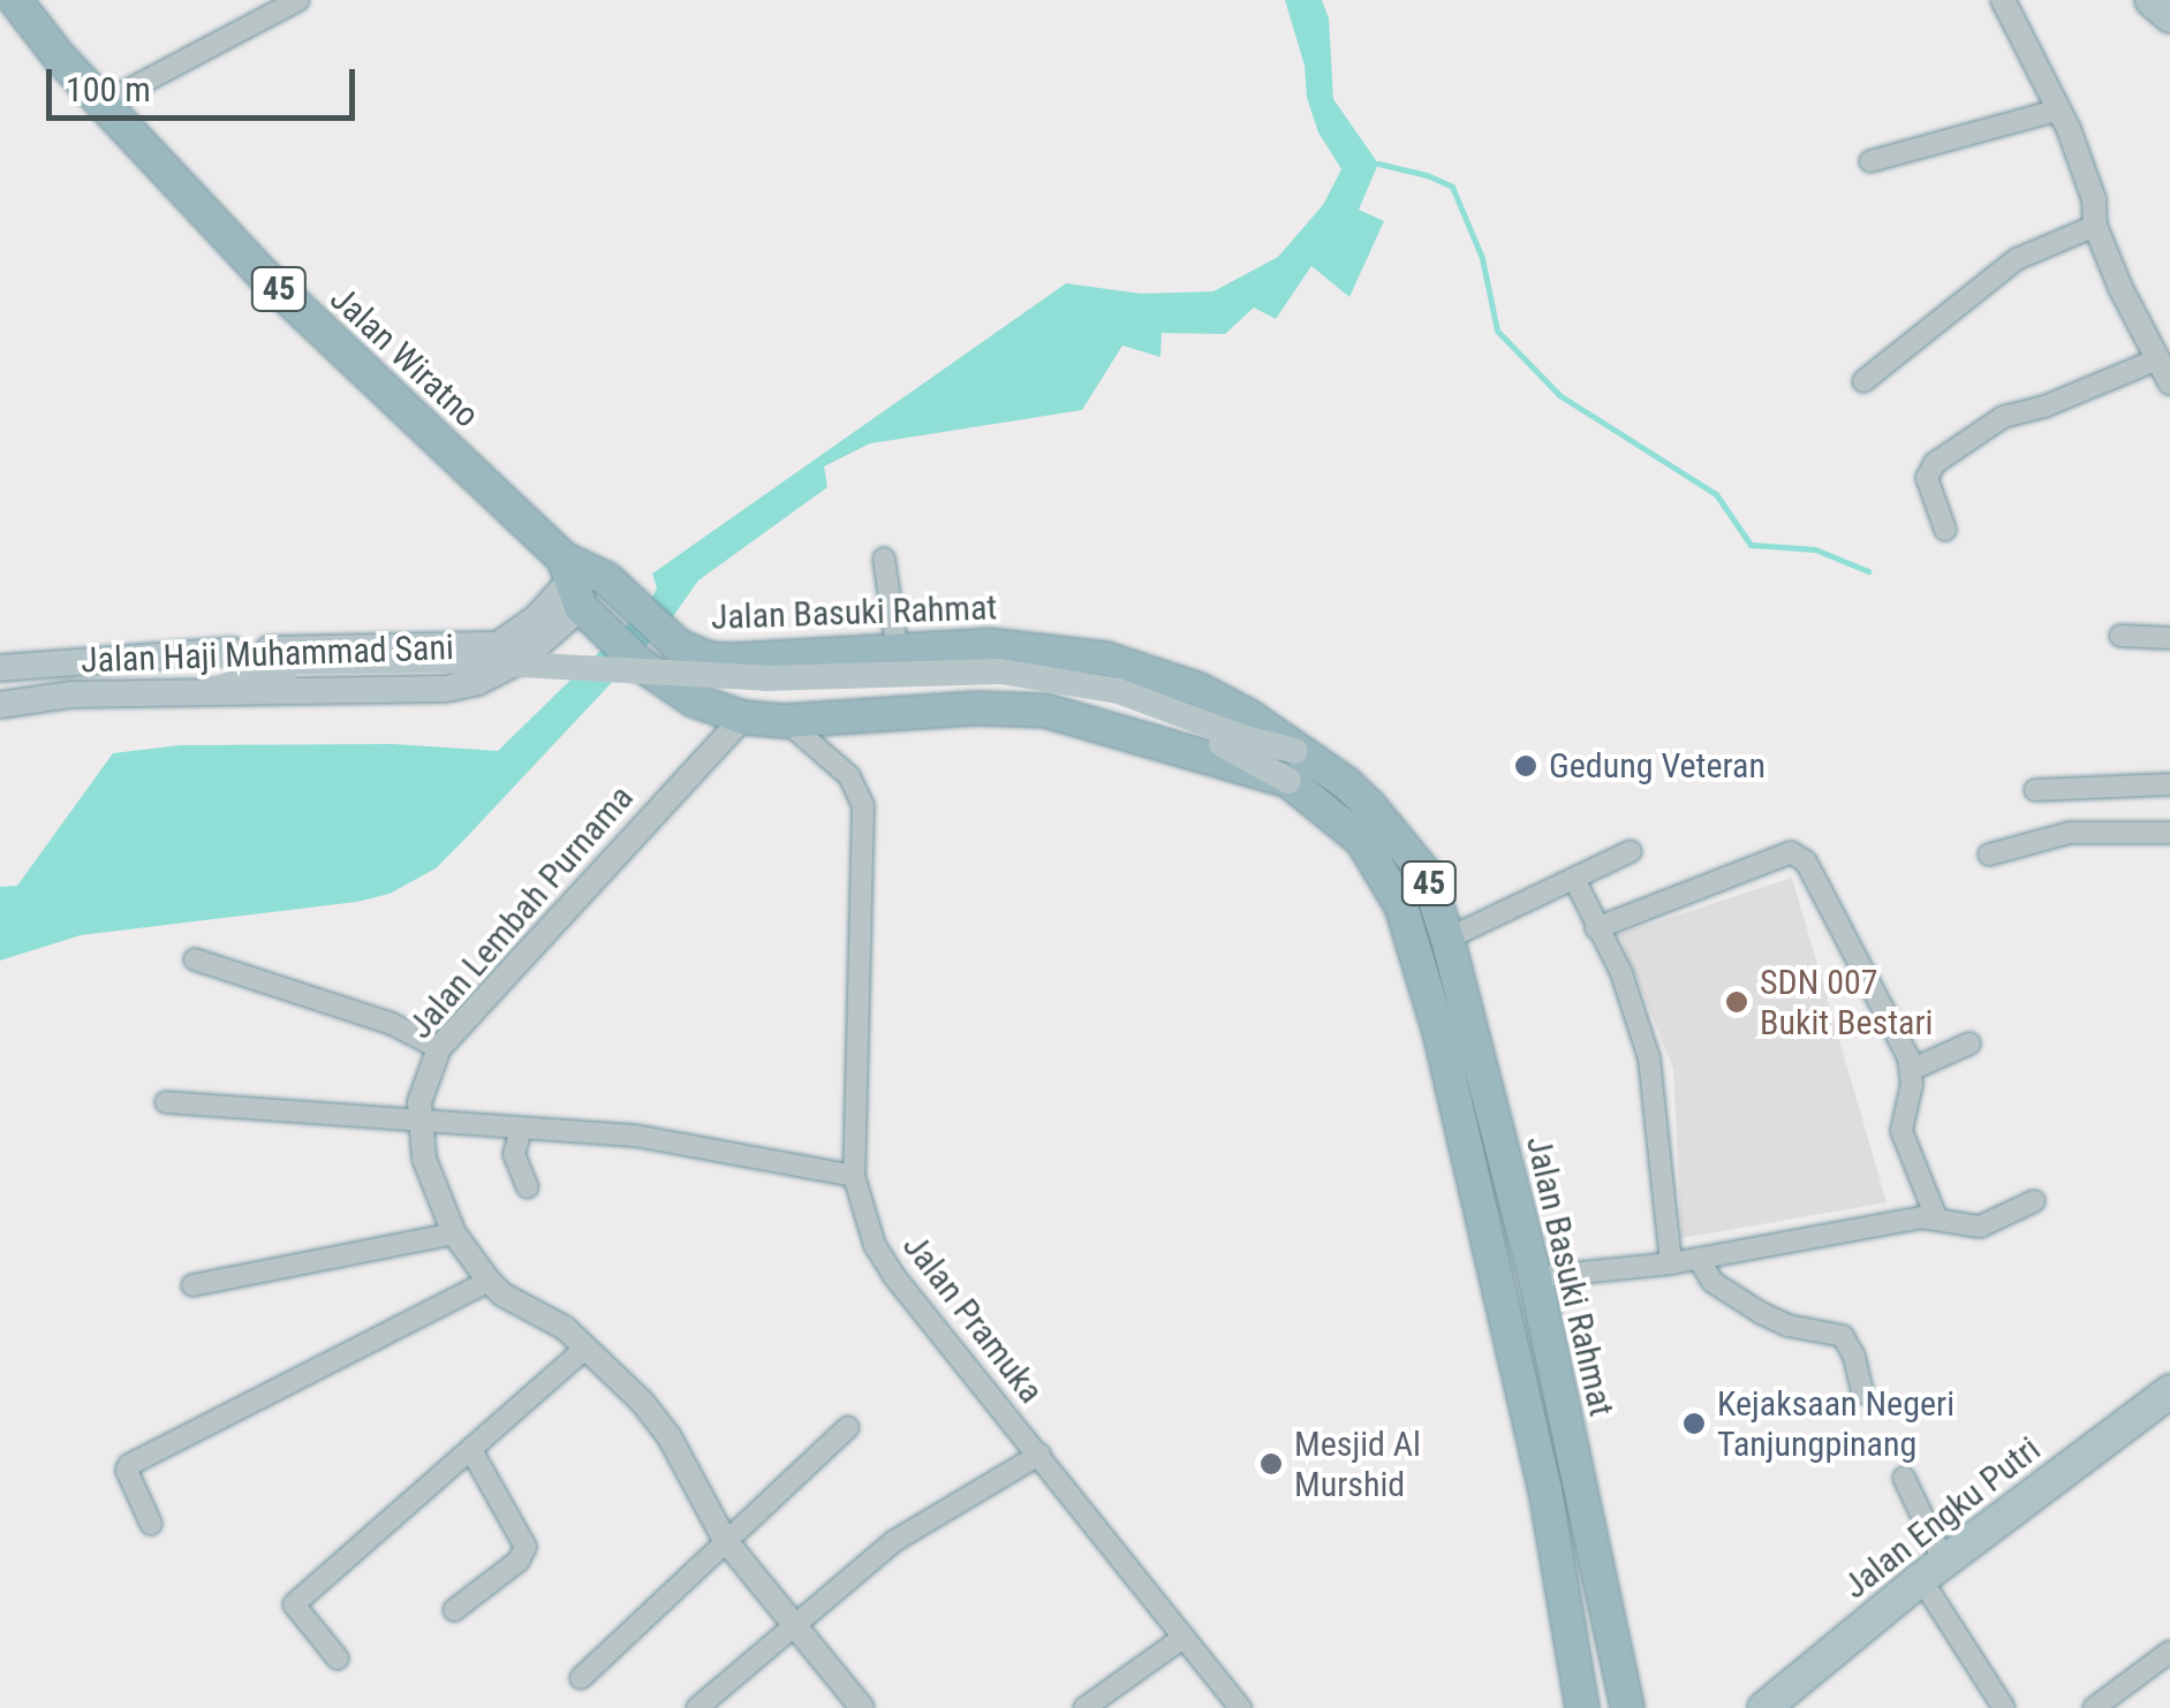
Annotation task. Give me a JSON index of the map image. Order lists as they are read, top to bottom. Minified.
{"streets":{"highway":["45","Jalan Wiratno","Jalan Basuki Rahmat"],"main road":["Jalan Haji Muhammad Sani","Jalan Engku Putri"],"street":["Jalan Lembah Purnama","Jalan Pramuka"]},"crossings":[["Jalan Wiratno","Jalan Basuki Rahmat"],["Jalan Wiratno","Jalan Haji Muhammad Sani"],["Jalan Basuki Rahmat","Jalan Haji Muhammad Sani"],["Jalan Basuki Rahmat","Jalan Lembah Purnama"],["Jalan Basuki Rahmat","Jalan Pramuka"]],"places":["Gedung Veteran","SDN 007 Bukit Bestari","Kejaksaan Negeri Tanjungpinang","Mesjid Al Murshid"],"scale_bar":"100 m"}
